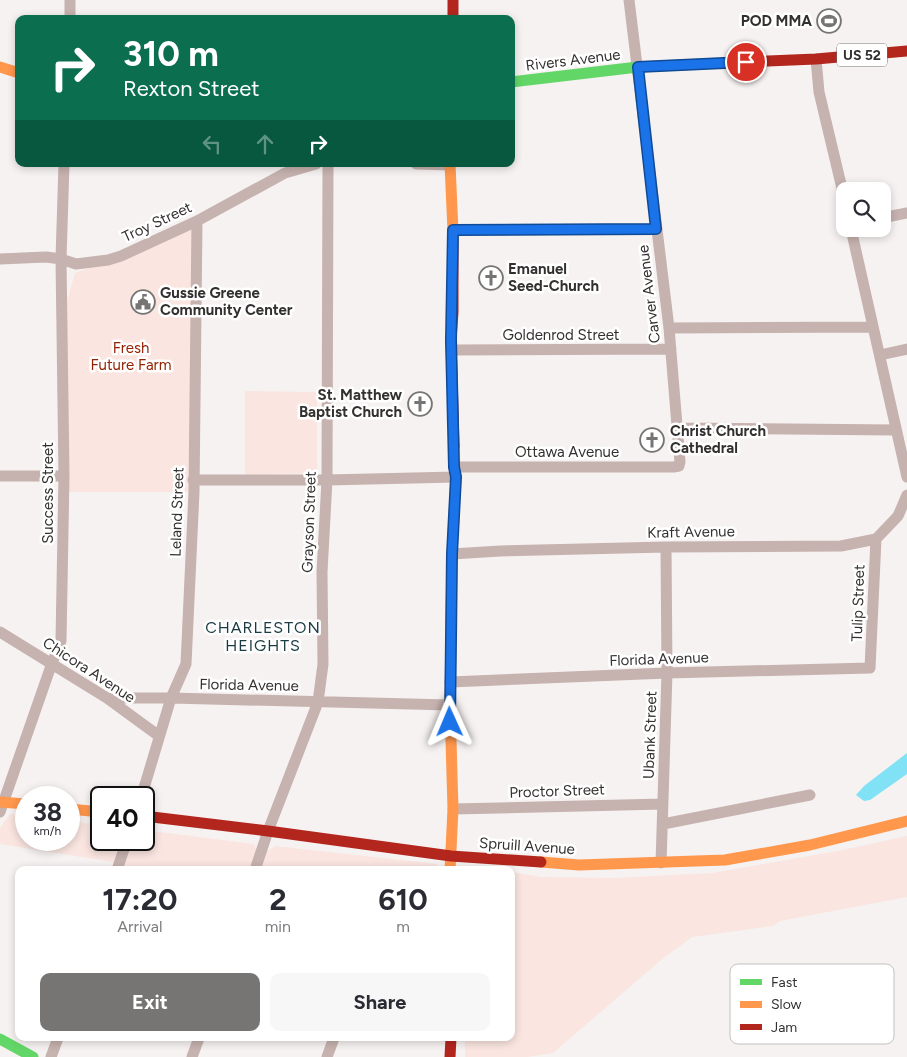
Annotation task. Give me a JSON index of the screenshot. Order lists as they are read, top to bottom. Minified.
{"streets":{"street":["US 52","Rivers Avenue","Troy Street","Carver Avenue","Goldenrod Street","Ottawa Avenue","Success Street","Leland Street","Grayson Street","Kraft Avenue","Tulip Street","Florida Avenue","Chicora Avenue","Ubank Street","Proctor Street","Spruill Avenue"]},"crossings":[["Rivers Avenue","Carver Avenue"],["Troy Street","Success Street"],["Troy Street","Leland Street"],["Carver Avenue","Goldenrod Street"],["Carver Avenue","Ottawa Avenue"],["Ottawa Avenue","Leland Street"],["Ottawa Avenue","Grayson Street"],["Success Street","Chicora Avenue"],["Leland Street","Florida Avenue"],["Leland Street","Chicora Avenue"],["Grayson Street","Florida Avenue"],["Grayson Street","Spruill Avenue"],["Kraft Avenue","Tulip Street"],["Kraft Avenue","Ubank Street"],["Tulip Street","Florida Avenue"],["Florida Avenue","Chicora Avenue"],["Florida Avenue","Ubank Street"],["Ubank Street","Proctor Street"],["Ubank Street","Spruill Avenue"]],"districts":["CHARLESTON HEIGHTS"],"parks":["Fresh Future Farm"],"places":{"sports":["POD MMA"],"church":["Emanuel Seed-Church","St. Matthew Baptist Church","Christ Church Cathedral"],"public building":["Gussie Greene Community Center"]},"legend":["Fast","Slow","Jam"],"page":{"turn":["310 m","Rexton Street"],"speed":"38 km/h","limit":"40","eta":["17:20","Arrival","2","min","610","m"],"buttons":["Exit","Share"]}}
